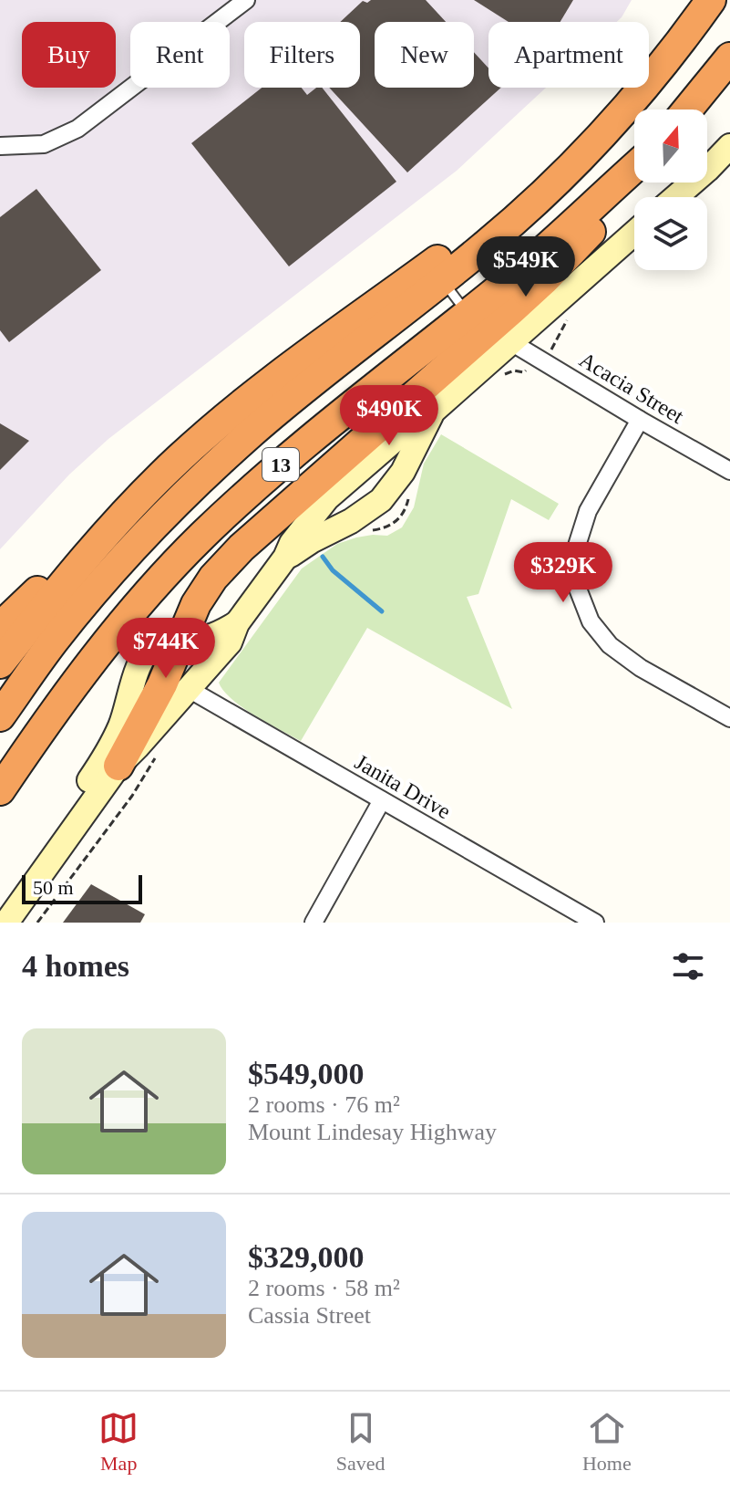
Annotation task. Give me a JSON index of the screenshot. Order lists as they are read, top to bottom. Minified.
{"streets":{"highway":["13"],"street":["Acacia Street","Janita Drive"]},"scale_bar":"50 m","north":"top","page":{"chip":["Buy","Rent","Filters","New","Apartment"],"price":["$549K","$490K","$329K","$744K"],"scale":"50 m","heading":"4 homes","list":[{"name":"$549,000","note":"2 rooms · 76 m² · Mount Lindesay Highway"},{"name":"$329,000","note":"2 rooms · 58 m² · Cassia Street"}],"tabs":["Map","Saved","Home"]}}
